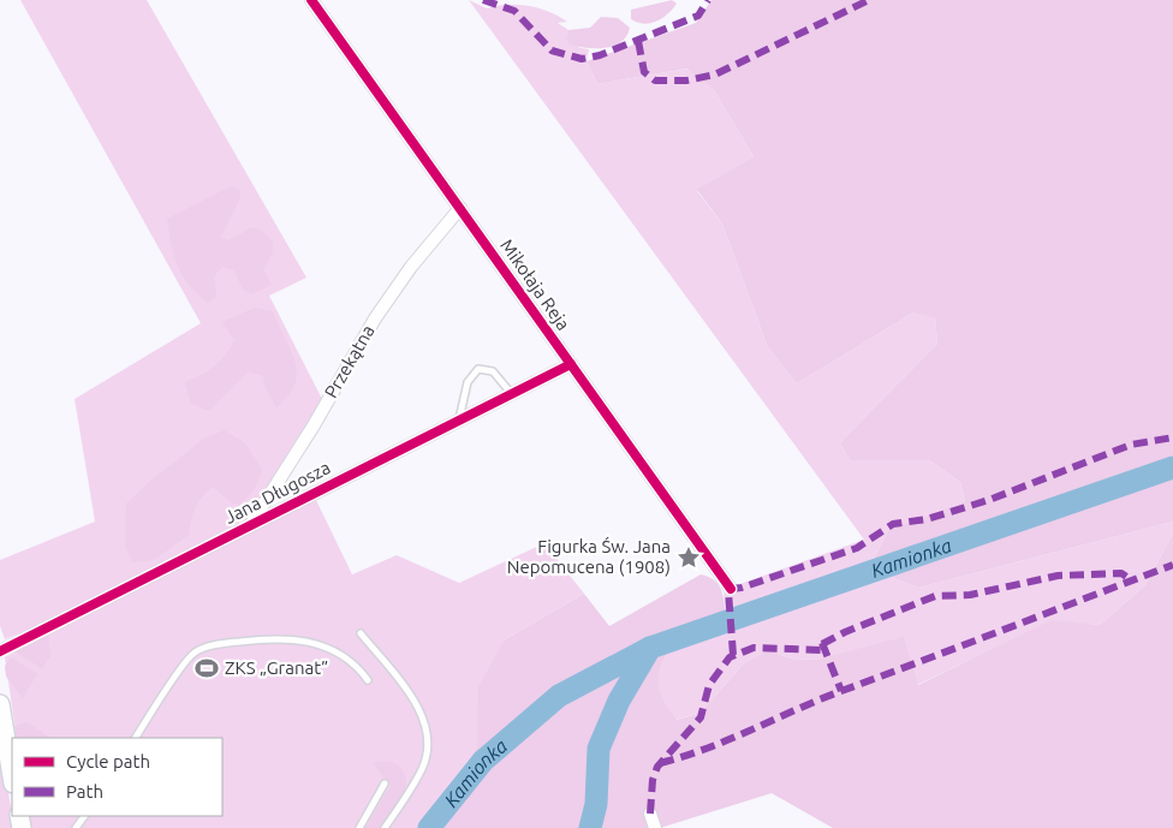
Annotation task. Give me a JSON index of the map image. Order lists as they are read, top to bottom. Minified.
{"streets":{"street":["Mikołaja Reja","Przekątna","Jana Długosza"]},"crossings":[["Mikołaja Reja","Przekątna"],["Mikołaja Reja","Jana Długosza"],["Przekątna","Jana Długosza"]],"water":["Kamionka"],"places":{"place":["Figurka Św. Jana Nepomucena (1908)"],"sports":["ZKS „Granat”"]},"legend":["Cycle path","Path"]}
